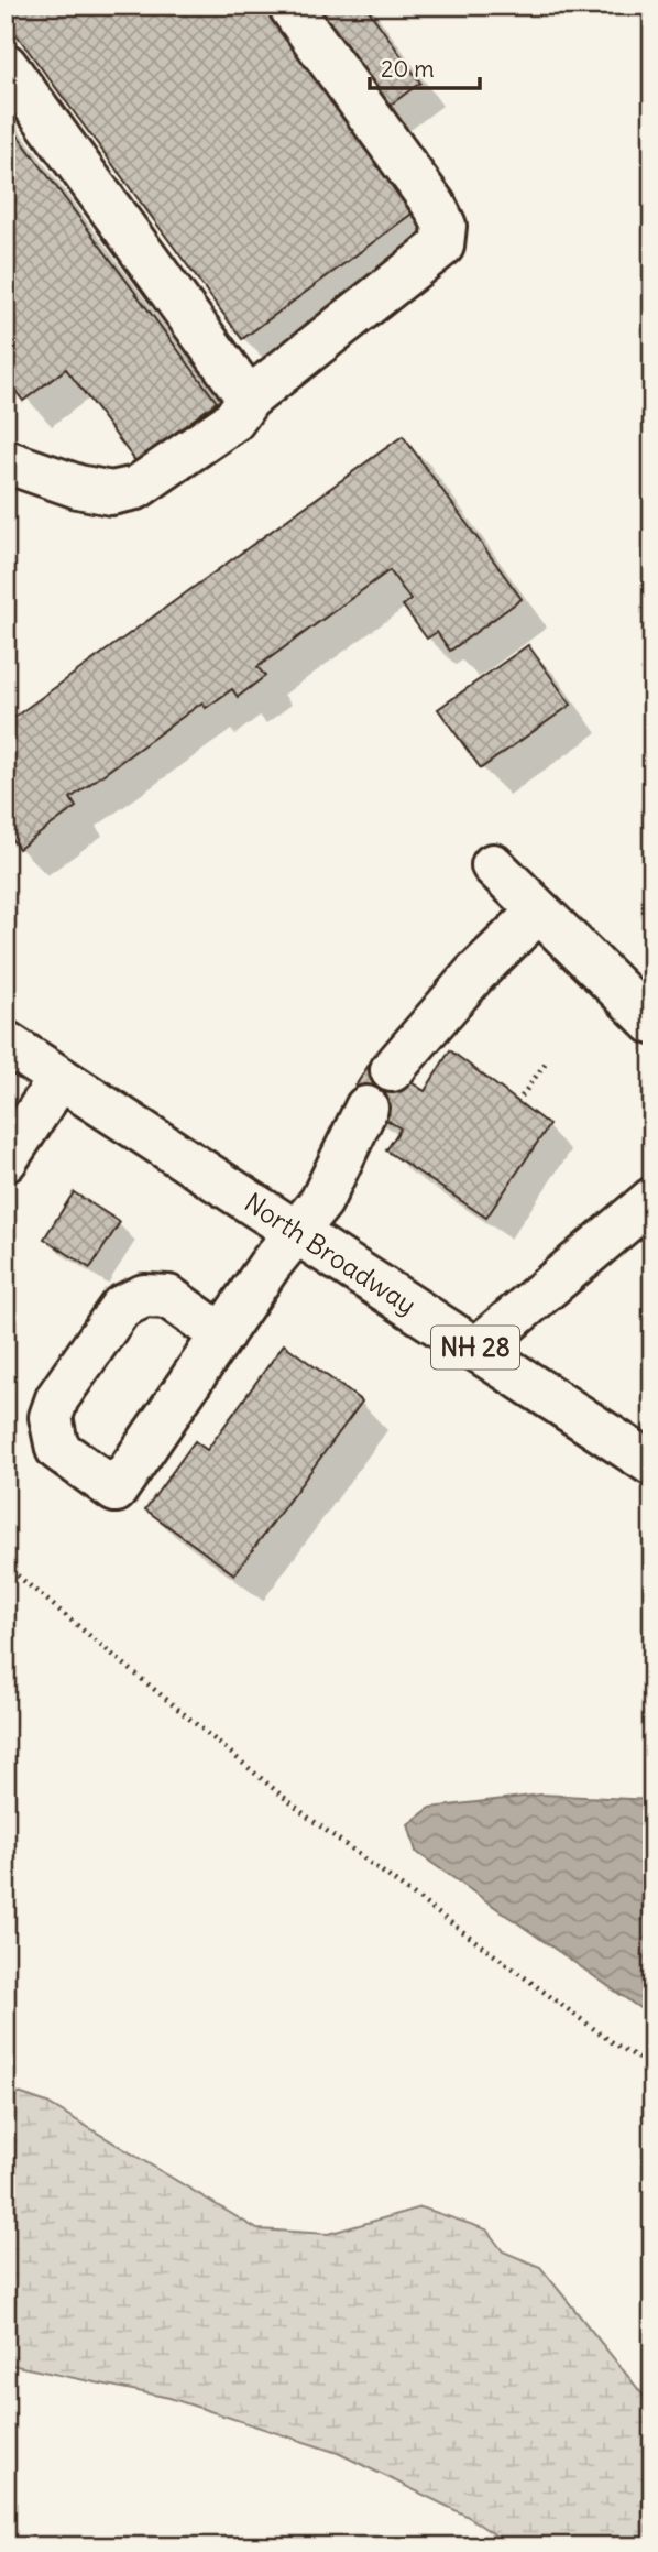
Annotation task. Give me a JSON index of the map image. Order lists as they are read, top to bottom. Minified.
{"streets":{"main road":["North Broadway","NH 28"]},"scale_bar":"20 m"}
